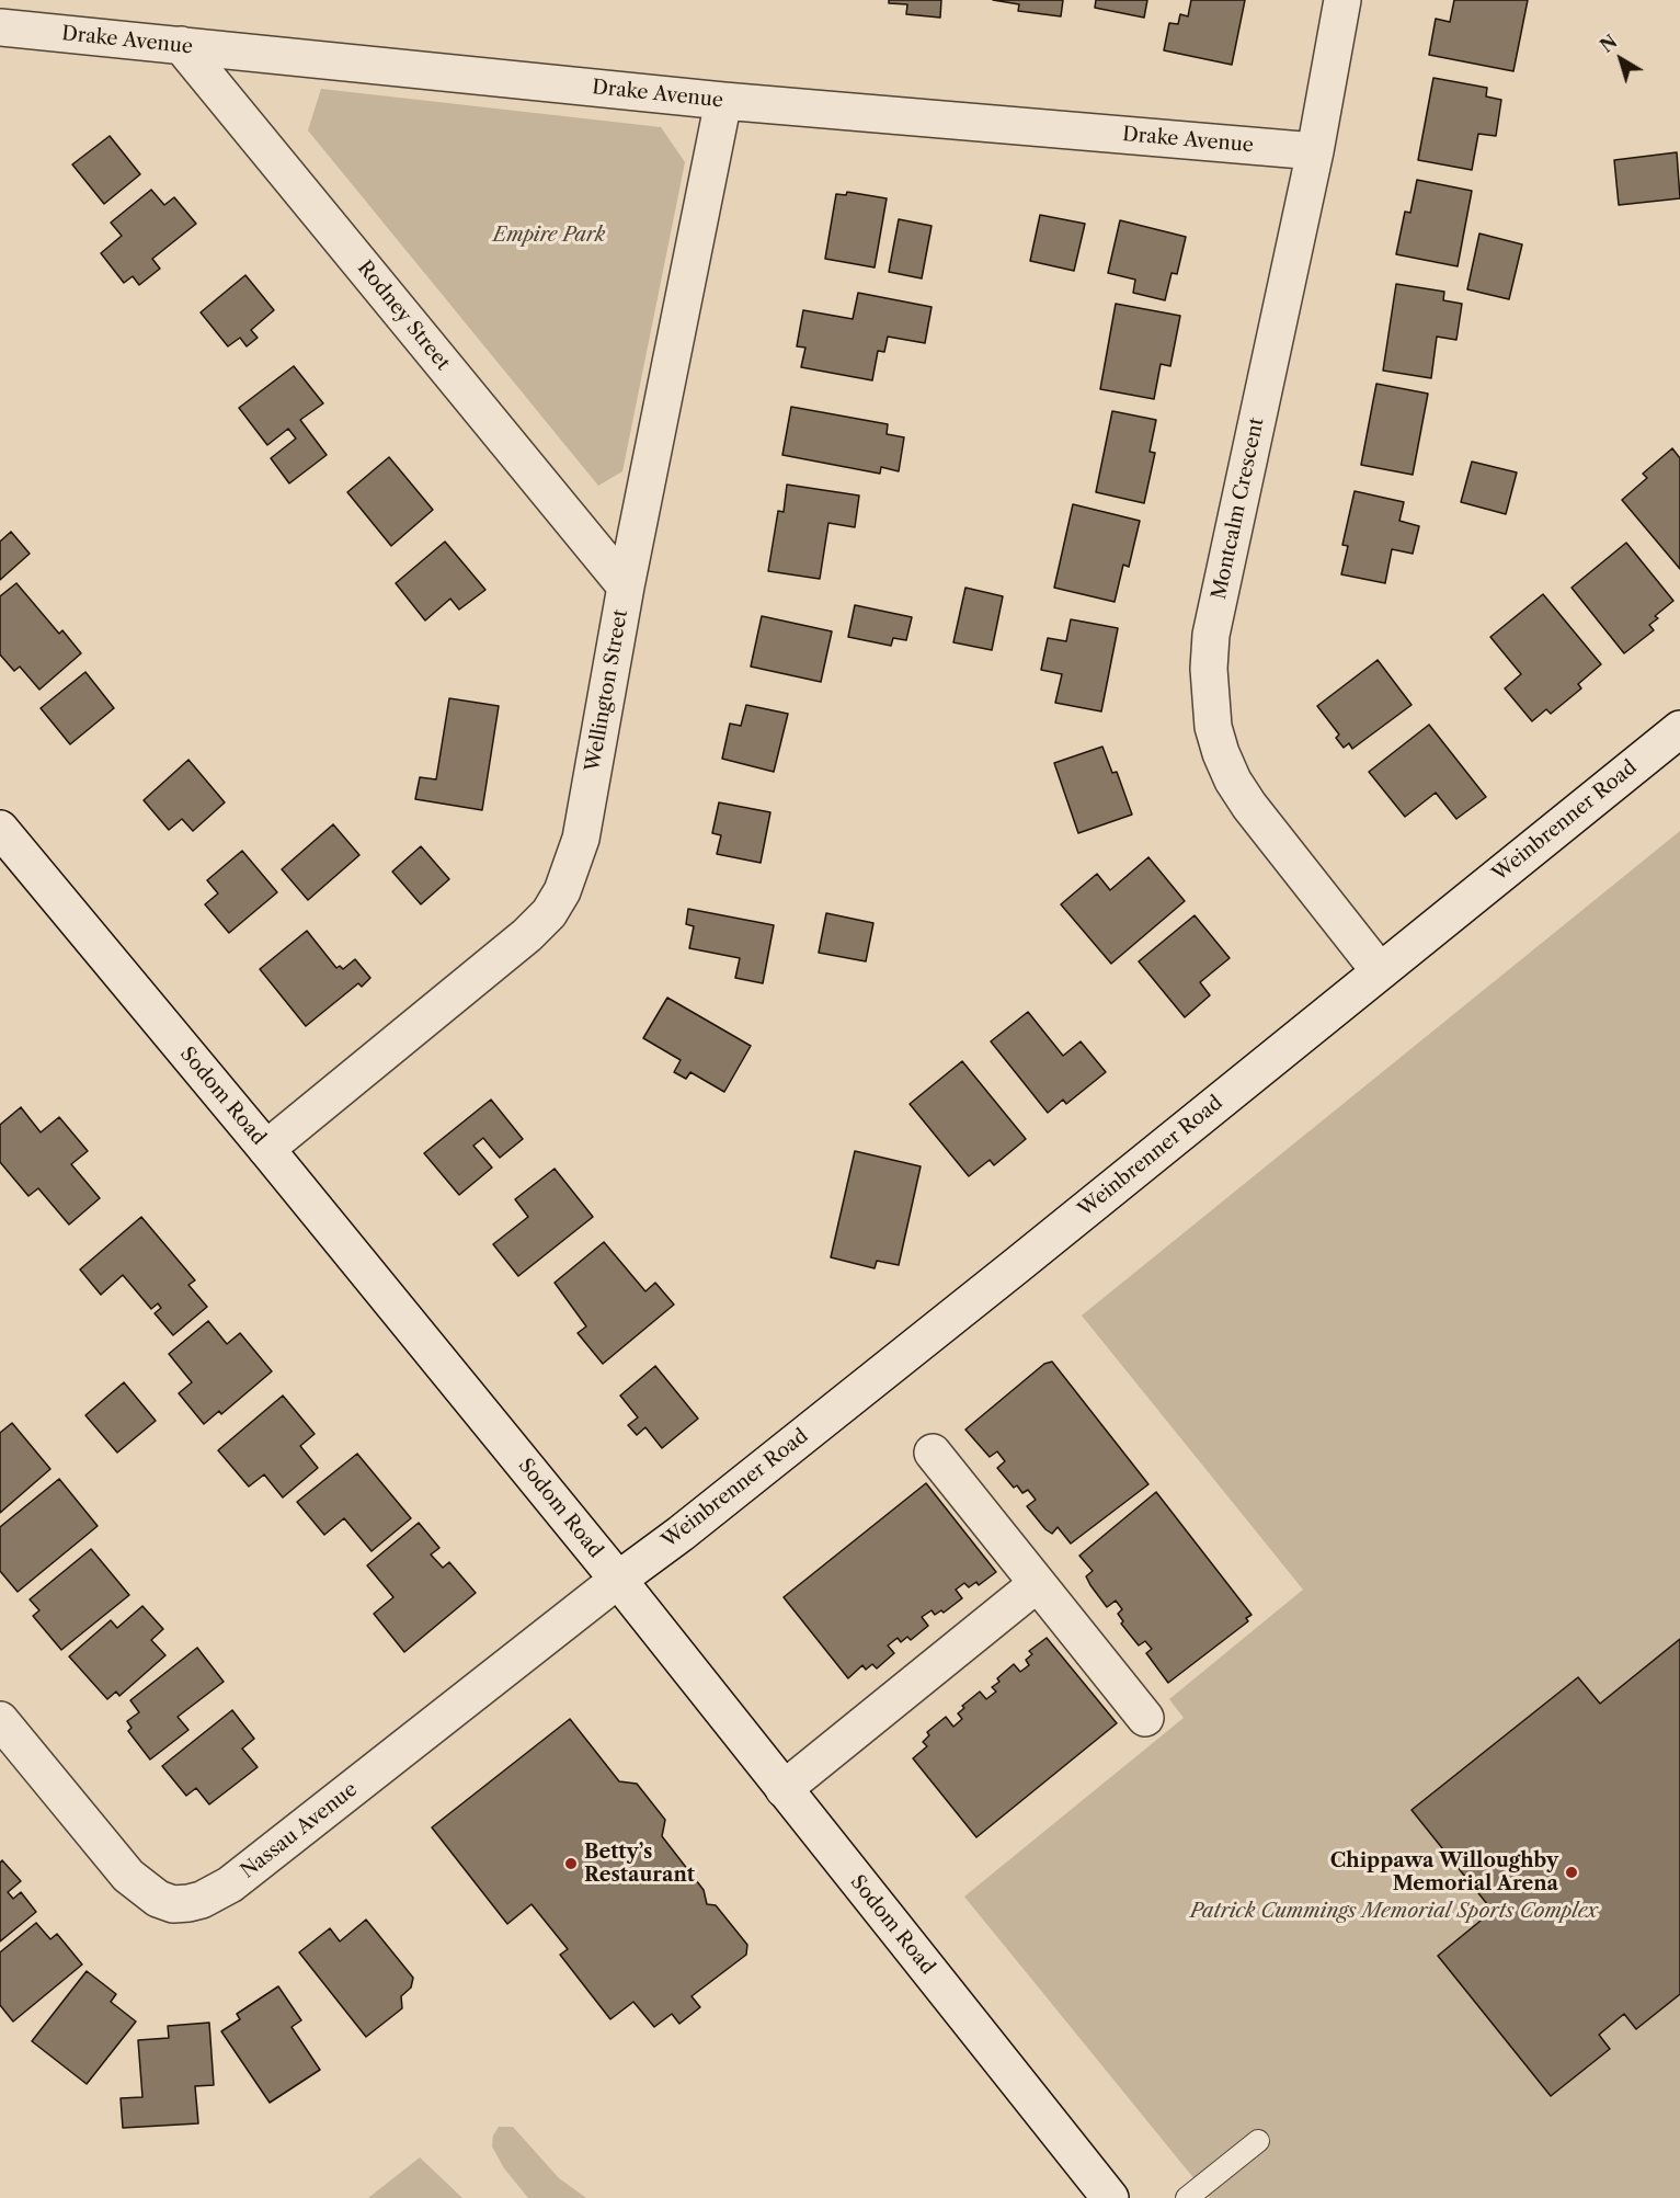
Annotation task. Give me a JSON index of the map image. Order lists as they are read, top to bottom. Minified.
{"streets":{"street":["Drake Avenue","Rodney Street","Montcalm Crescent","Wellington Street","Weinbrenner Road","Sodom Road","Nassau Avenue"]},"crossings":[["Drake Avenue","Rodney Street"],["Drake Avenue","Montcalm Crescent"],["Drake Avenue","Wellington Street"],["Rodney Street","Wellington Street"],["Montcalm Crescent","Weinbrenner Road"],["Wellington Street","Sodom Road"],["Weinbrenner Road","Sodom Road"],["Weinbrenner Road","Nassau Avenue"],["Sodom Road","Nassau Avenue"]],"parks":["Empire Park","Patrick Cummings Memorial Sports Complex"],"places":["Betty’s Restaurant","Chippawa Willoughby Memorial Arena"],"north":"top left"}
